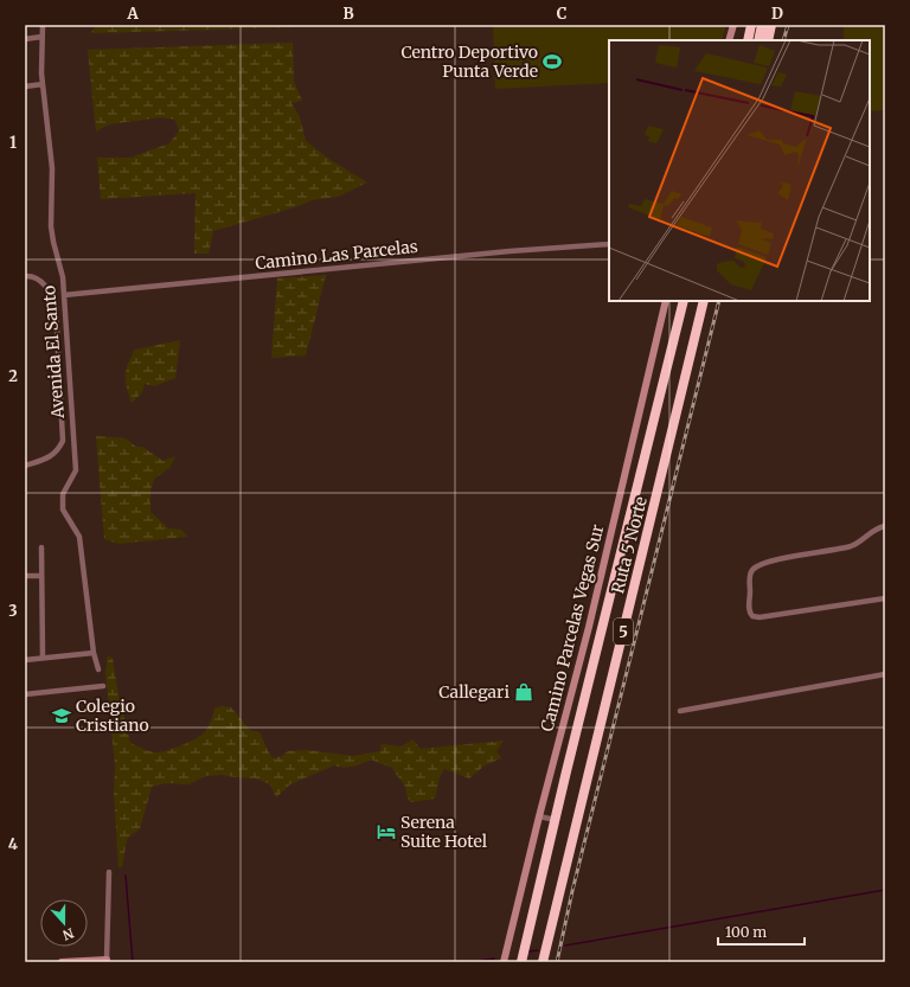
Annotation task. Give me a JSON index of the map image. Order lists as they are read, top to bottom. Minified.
{"streets":{"highway":["Ruta 5 Norte","5"],"street":["Camino Las Parcelas","Avenida El Santo","Camino Parcelas Vegas Sur"]},"crossings":[["Camino Las Parcelas","Avenida El Santo"]],"places":{"sports":["Centro Deportivo Punta Verde"],"shop":["Callegari"],"school or university":["Colegio Cristiano"],"hotel":["Serena Suite Hotel"]},"scale_bar":"100 m","north":"bottom","grid":{"columns":["A","B","C","D"],"rows":["1","2","3","4"]}}
